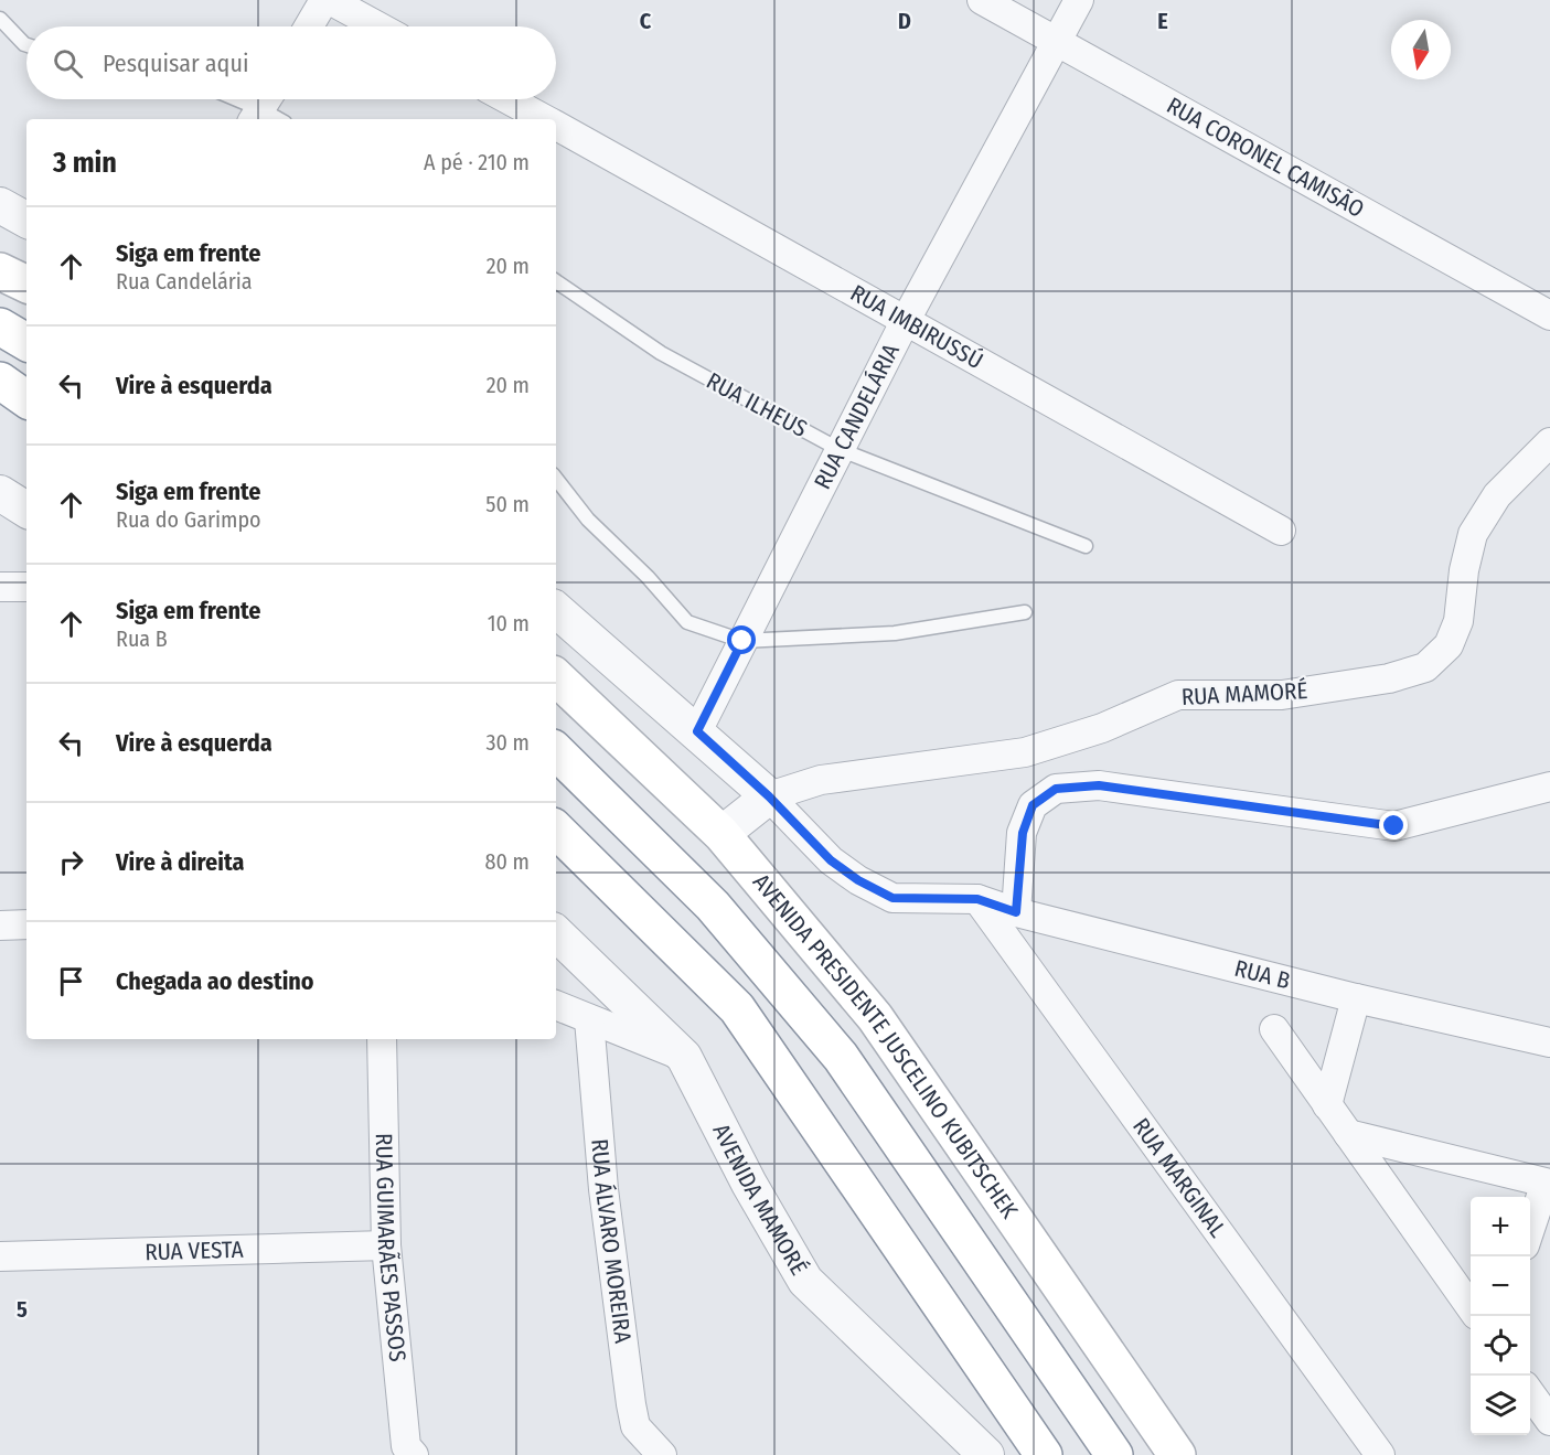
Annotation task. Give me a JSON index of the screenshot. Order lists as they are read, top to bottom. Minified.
{"streets":{"main road":["AVENIDA PRESIDENTE JUSCELINO KUBITSCHEK"],"street":["RUA CORONEL CAMISÃO","RUA IMBIRUSSÚ","RUA CANDELÁRIA","RUA MAMORÉ","RUA B","RUA MARGINAL","AVENIDA MAMORÉ","RUA ÁLVARO MOREIRA","RUA GUIMARÃES PASSOS","RUA VESTA"],"lane":["RUA ILHEUS"]},"crossings":[["RUA CORONEL CAMISÃO","RUA CANDELÁRIA"],["RUA IMBIRUSSÚ","RUA CANDELÁRIA"],["RUA ILHEUS","RUA CANDELÁRIA"],["RUA MAMORÉ","RUA B"],["RUA B","RUA MARGINAL"],["RUA GUIMARÃES PASSOS","RUA VESTA"]],"north":"bottom","page":{"search":"Pesquisar aqui","heading":["3 min","A pé · 210 m"],"list":[["Siga em frente","Rua Candelária","20 m"],["Vire à esquerda","20 m"],["Siga em frente","Rua do Garimpo","50 m"],["Siga em frente","Rua B","10 m"],["Vire à esquerda","30 m"],["Vire à direita","80 m"],"Chegada ao destino"],"map_buttons":["+","−"]},"grid":{"columns":["C","D","E"],"rows":["5"]}}
